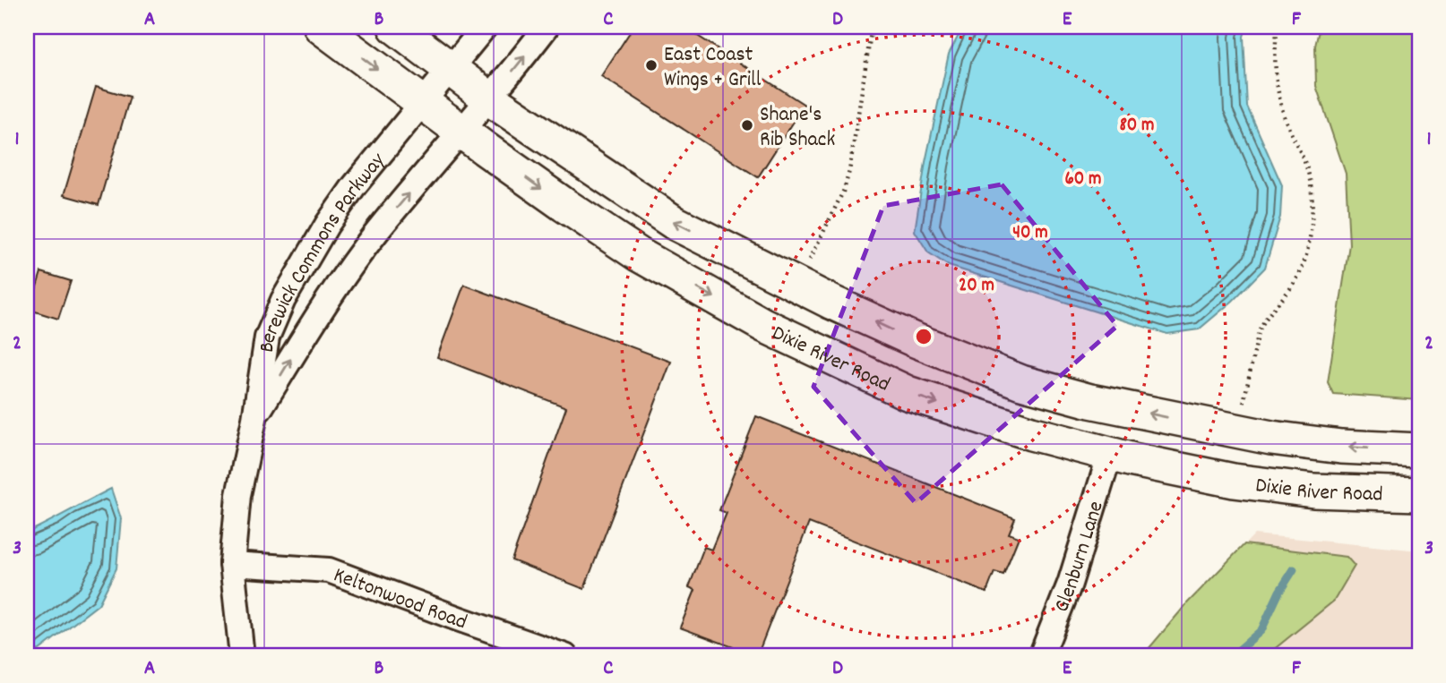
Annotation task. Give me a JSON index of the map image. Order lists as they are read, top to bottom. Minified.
{"streets":{"street":["Berewick Commons Parkway","Dixie River Road","Glenburn Lane","Keltonwood Road"]},"crossings":[["Berewick Commons Parkway","Dixie River Road"],["Berewick Commons Parkway","Keltonwood Road"],["Dixie River Road","Glenburn Lane"]],"places":["East Coast Wings + Grill","Shane's Rib Shack"],"grid":{"columns":["A","B","C","D","E","F"],"rows":["1","2","3"]},"rings":["80 m","60 m","40 m","20 m"]}
